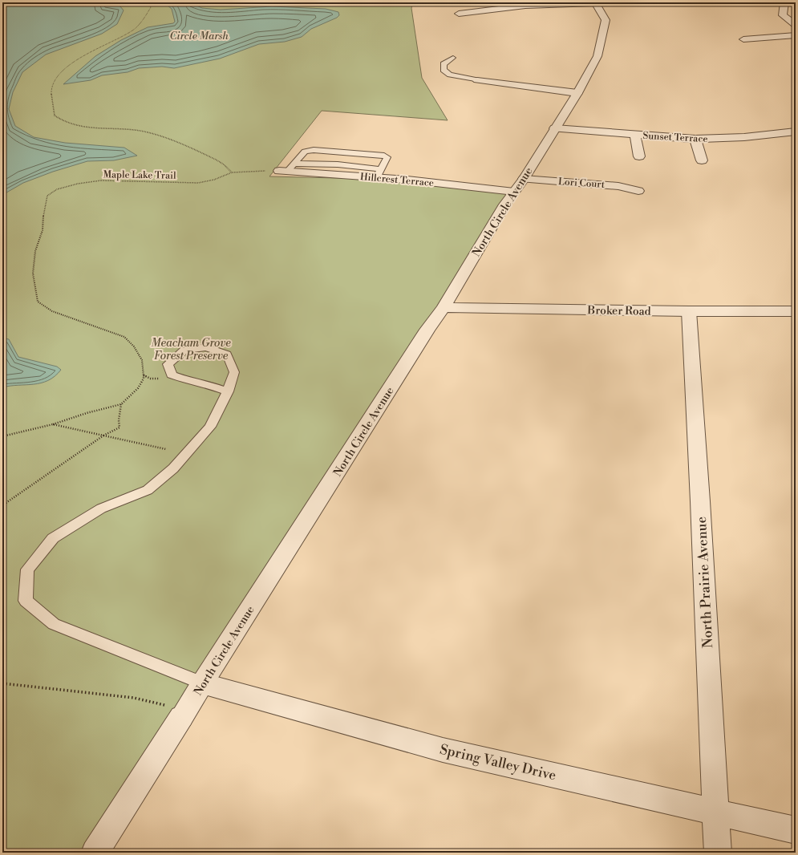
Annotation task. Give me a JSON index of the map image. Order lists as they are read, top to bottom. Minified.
{"streets":{"street":["Sunset Terrace","Hillcrest Terrace","Lori Court","North Circle Avenue","Broker Road","North Prairie Avenue","Spring Valley Drive"],"path":["Maple Lake Trail"]},"crossings":[["Sunset Terrace","North Circle Avenue"],["Hillcrest Terrace","North Circle Avenue"],["Lori Court","North Circle Avenue"],["North Circle Avenue","Broker Road"],["North Circle Avenue","Spring Valley Drive"],["Broker Road","North Prairie Avenue"],["North Prairie Avenue","Spring Valley Drive"]],"water":["Circle Marsh"],"parks":["Meacham Grove Forest Preserve"]}
